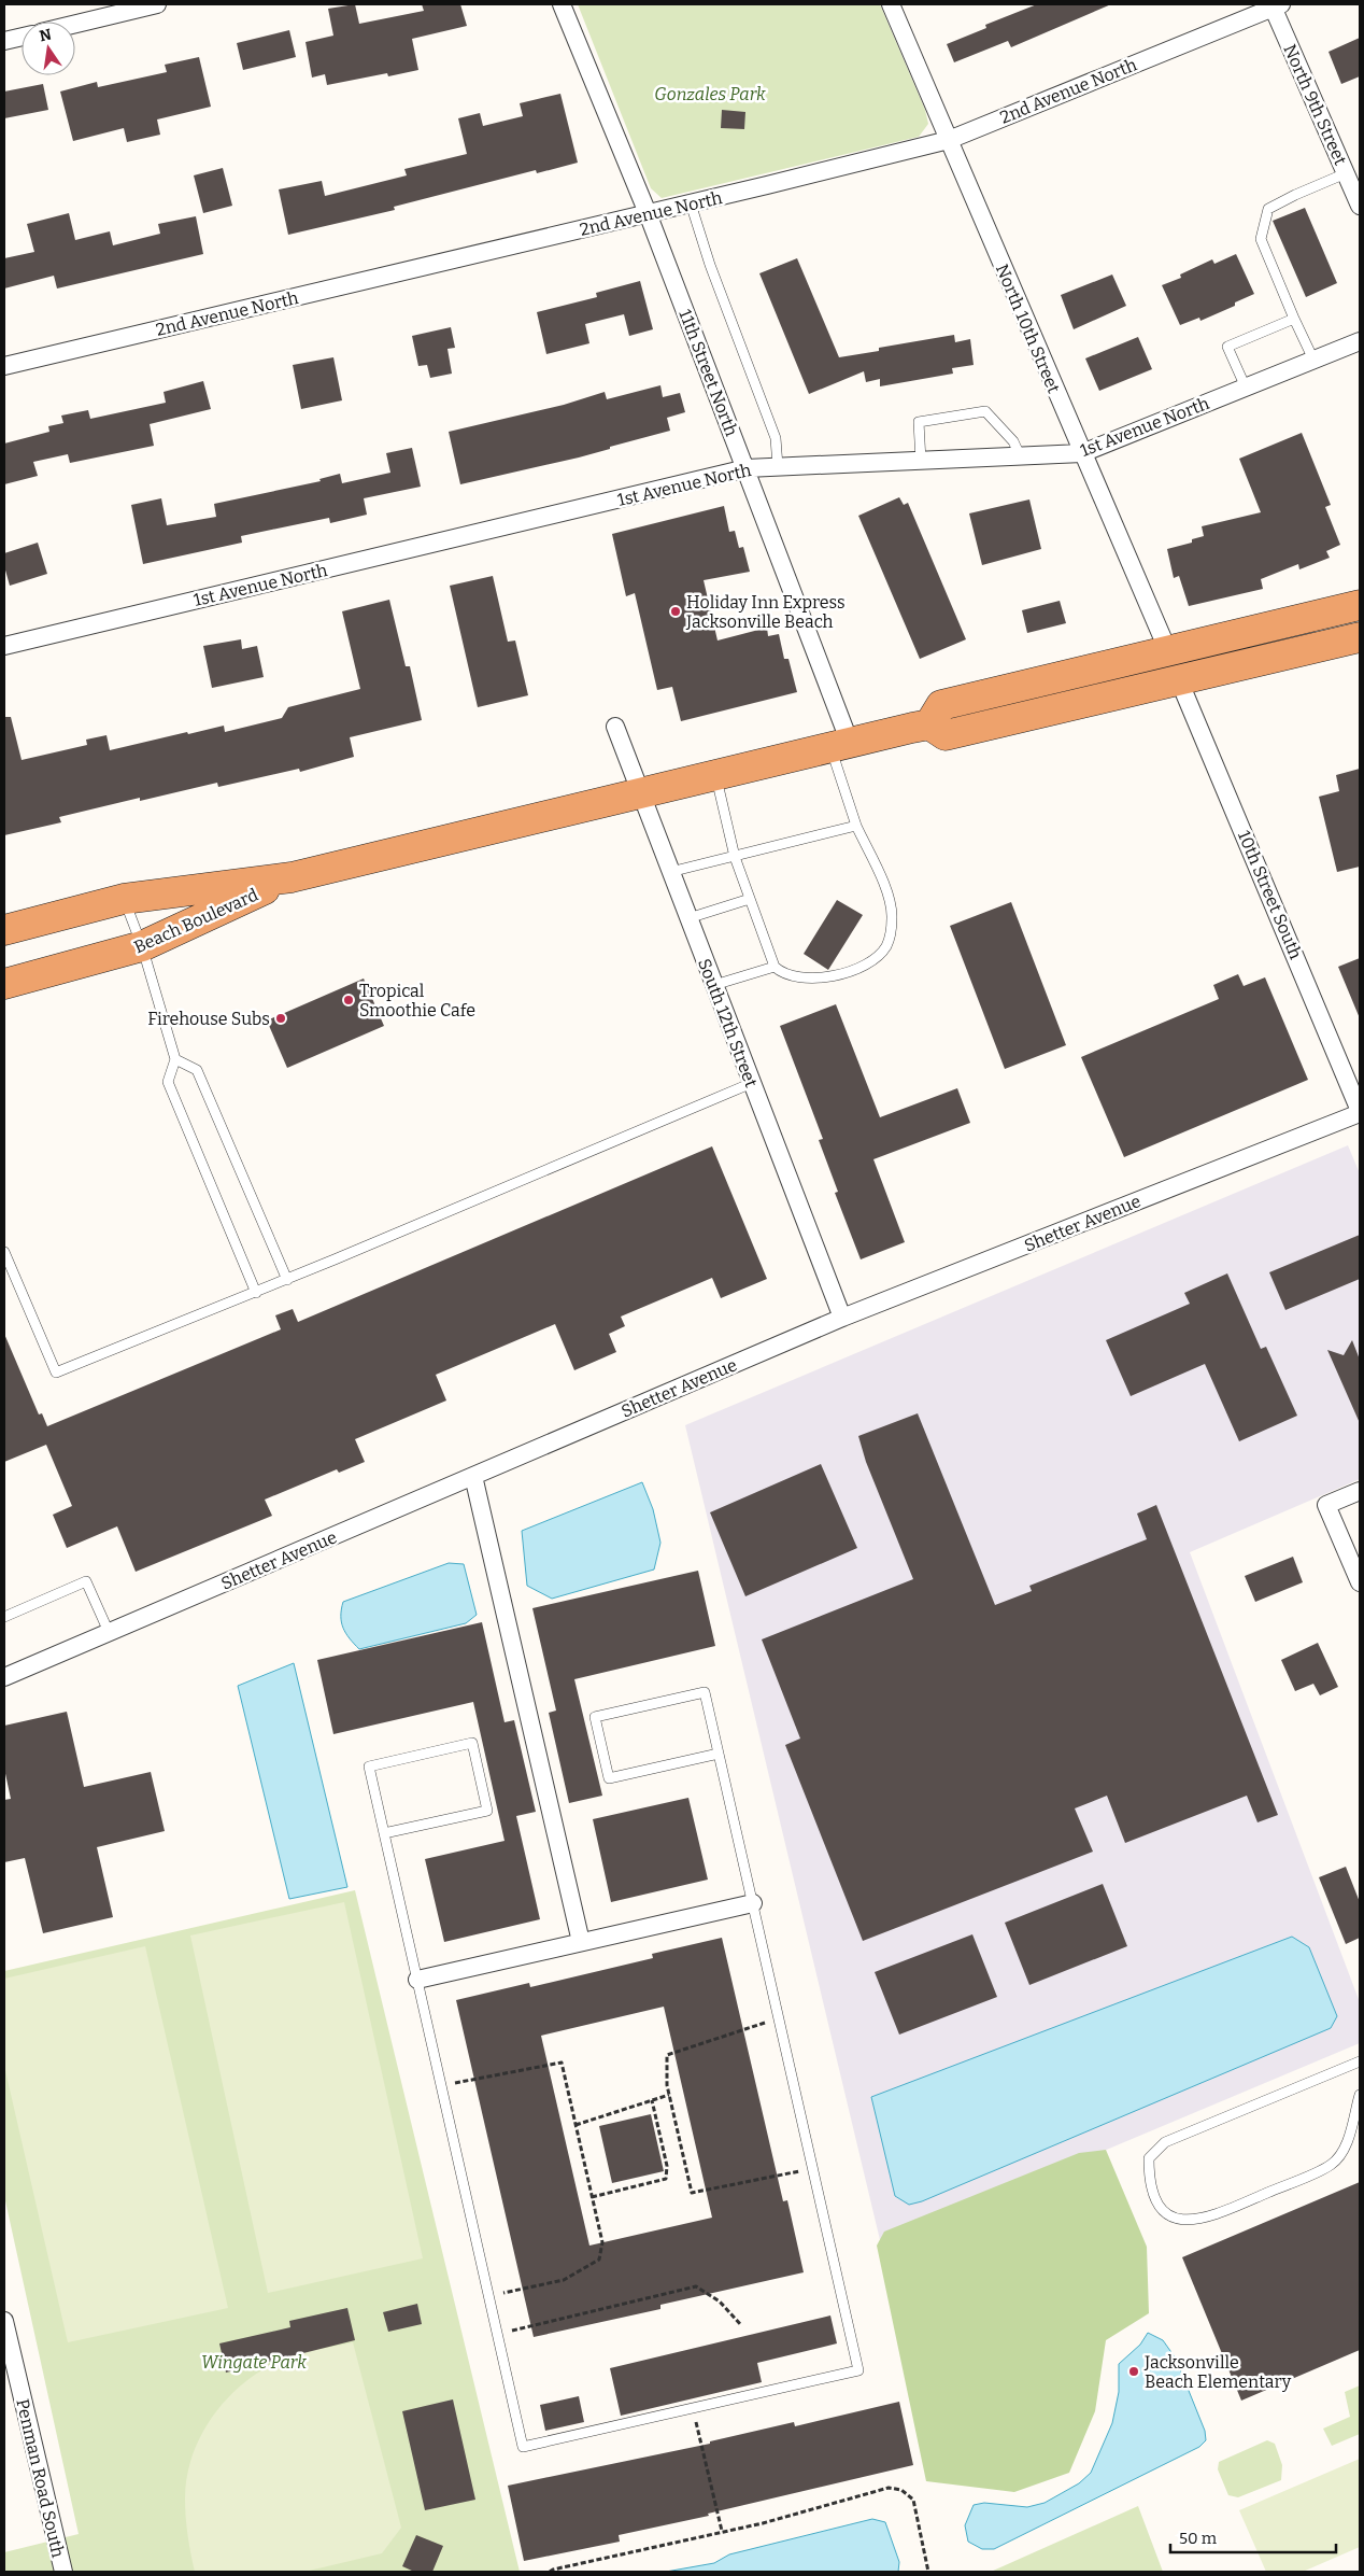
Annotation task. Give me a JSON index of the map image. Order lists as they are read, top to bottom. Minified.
{"streets":{"highway":["Beach Boulevard"],"street":["2nd Avenue North","North 9th Street","North 10th Street","11th Street North","1st Avenue North","10th Street South","South 12th Street","Shetter Avenue","Penman Road South"]},"crossings":[["2nd Avenue North","North 9th Street"],["2nd Avenue North","North 10th Street"],["2nd Avenue North","11th Street North"],["North 10th Street","1st Avenue North"],["11th Street North","1st Avenue North"],["10th Street South","Shetter Avenue"],["South 12th Street","Shetter Avenue"]],"parks":["Gonzales Park","Wingate Park"],"places":["Holiday Inn Express Jacksonville Beach","Tropical Smoothie Cafe","Firehouse Subs","Jacksonville Beach Elementary"],"scale_bar":"50 m","north":"top"}
